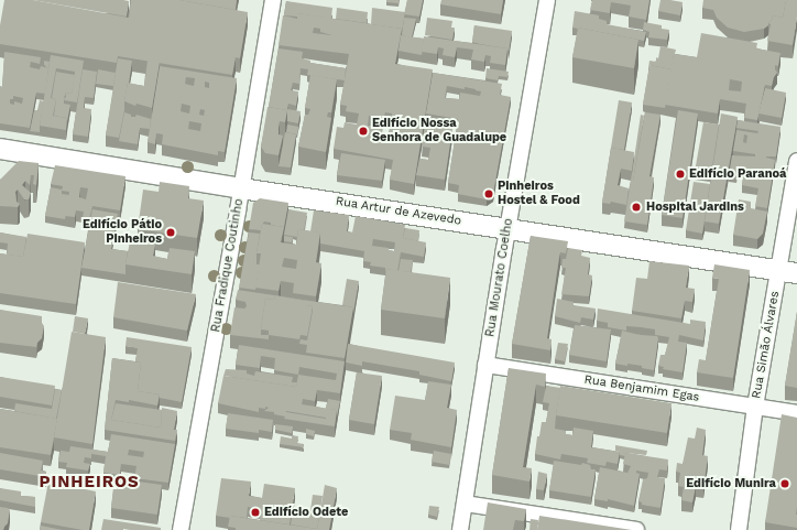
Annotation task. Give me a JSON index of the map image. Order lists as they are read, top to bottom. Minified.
{"streets":{"street":["Rua Artur de Azevedo","Rua Fradique Coutinho","Rua Mourato Coelho","Rua Simão Álvares","Rua Benjamim Egas"]},"crossings":[["Rua Artur de Azevedo","Rua Fradique Coutinho"],["Rua Artur de Azevedo","Rua Mourato Coelho"],["Rua Artur de Azevedo","Rua Simão Álvares"],["Rua Mourato Coelho","Rua Benjamim Egas"],["Rua Simão Álvares","Rua Benjamim Egas"]],"districts":["PINHEIROS"],"places":["Edifício Nossa Senhora de Guadalupe","Edifício Paranoá","Pinheiros Hostel & Food","Hospital Jardins","Edifício Pátio Pinheiros","Edifício Munira","Edifício Odete"]}
